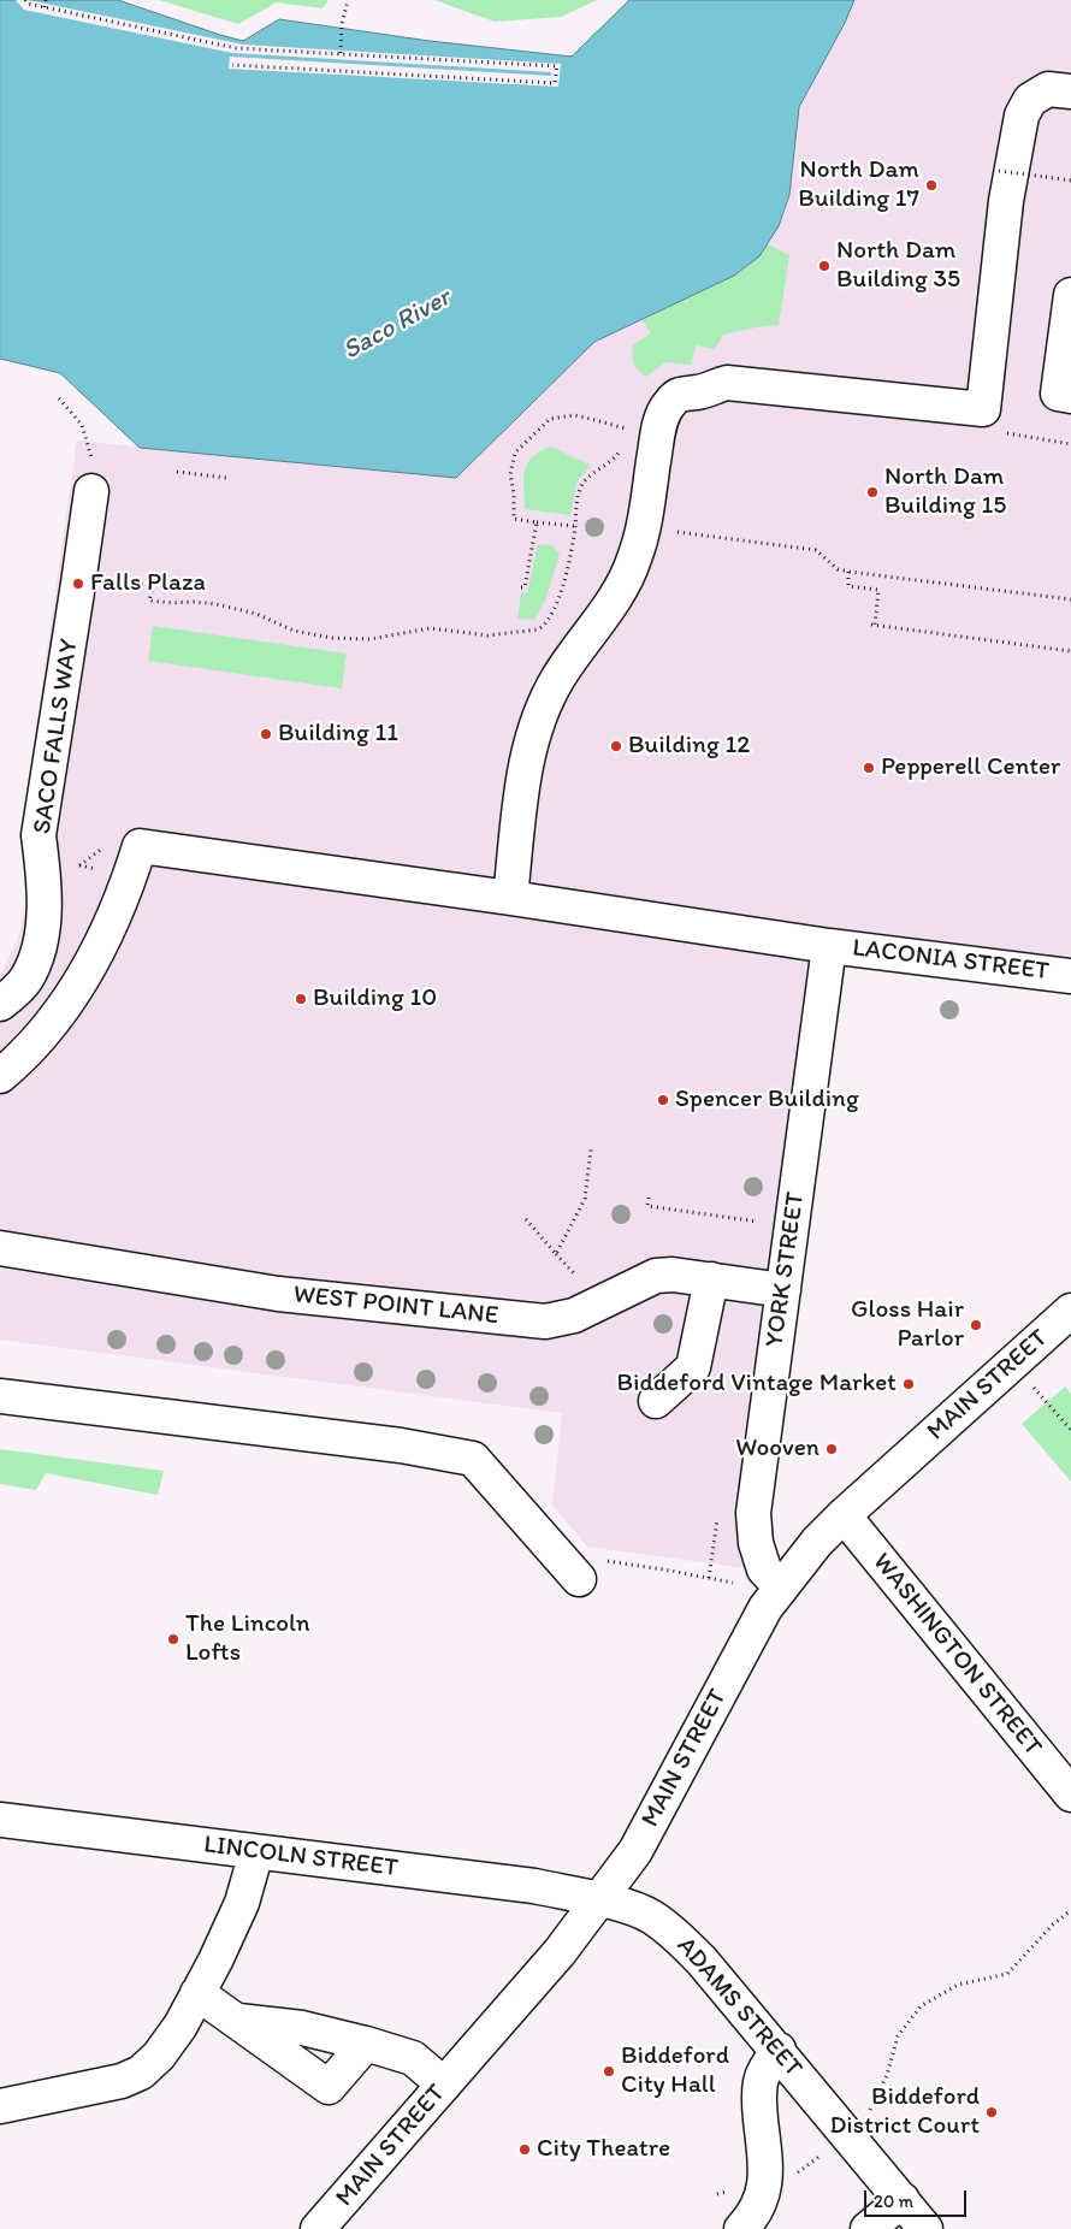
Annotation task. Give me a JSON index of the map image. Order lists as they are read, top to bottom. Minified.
{"streets":{"street":["SACO FALLS WAY","LACONIA STREET","YORK STREET","WEST POINT LANE","MAIN STREET","WASHINGTON STREET","LINCOLN STREET","ADAMS STREET"]},"crossings":[["LACONIA STREET","YORK STREET"],["YORK STREET","WEST POINT LANE"],["YORK STREET","MAIN STREET"],["MAIN STREET","WASHINGTON STREET"],["MAIN STREET","LINCOLN STREET"],["MAIN STREET","ADAMS STREET"],["LINCOLN STREET","ADAMS STREET"]],"water":["Saco River"],"places":["North Dam Building 17","North Dam Building 35","North Dam Building 15","Falls Plaza","Building 11","Building 12","Pepperell Center","Building 10","Spencer Building","Gloss Hair Parlor","Biddeford Vintage Market","Wooven","The Lincoln Lofts","Biddeford City Hall","Biddeford District Court","City Theatre"],"scale_bar":"20 m"}
